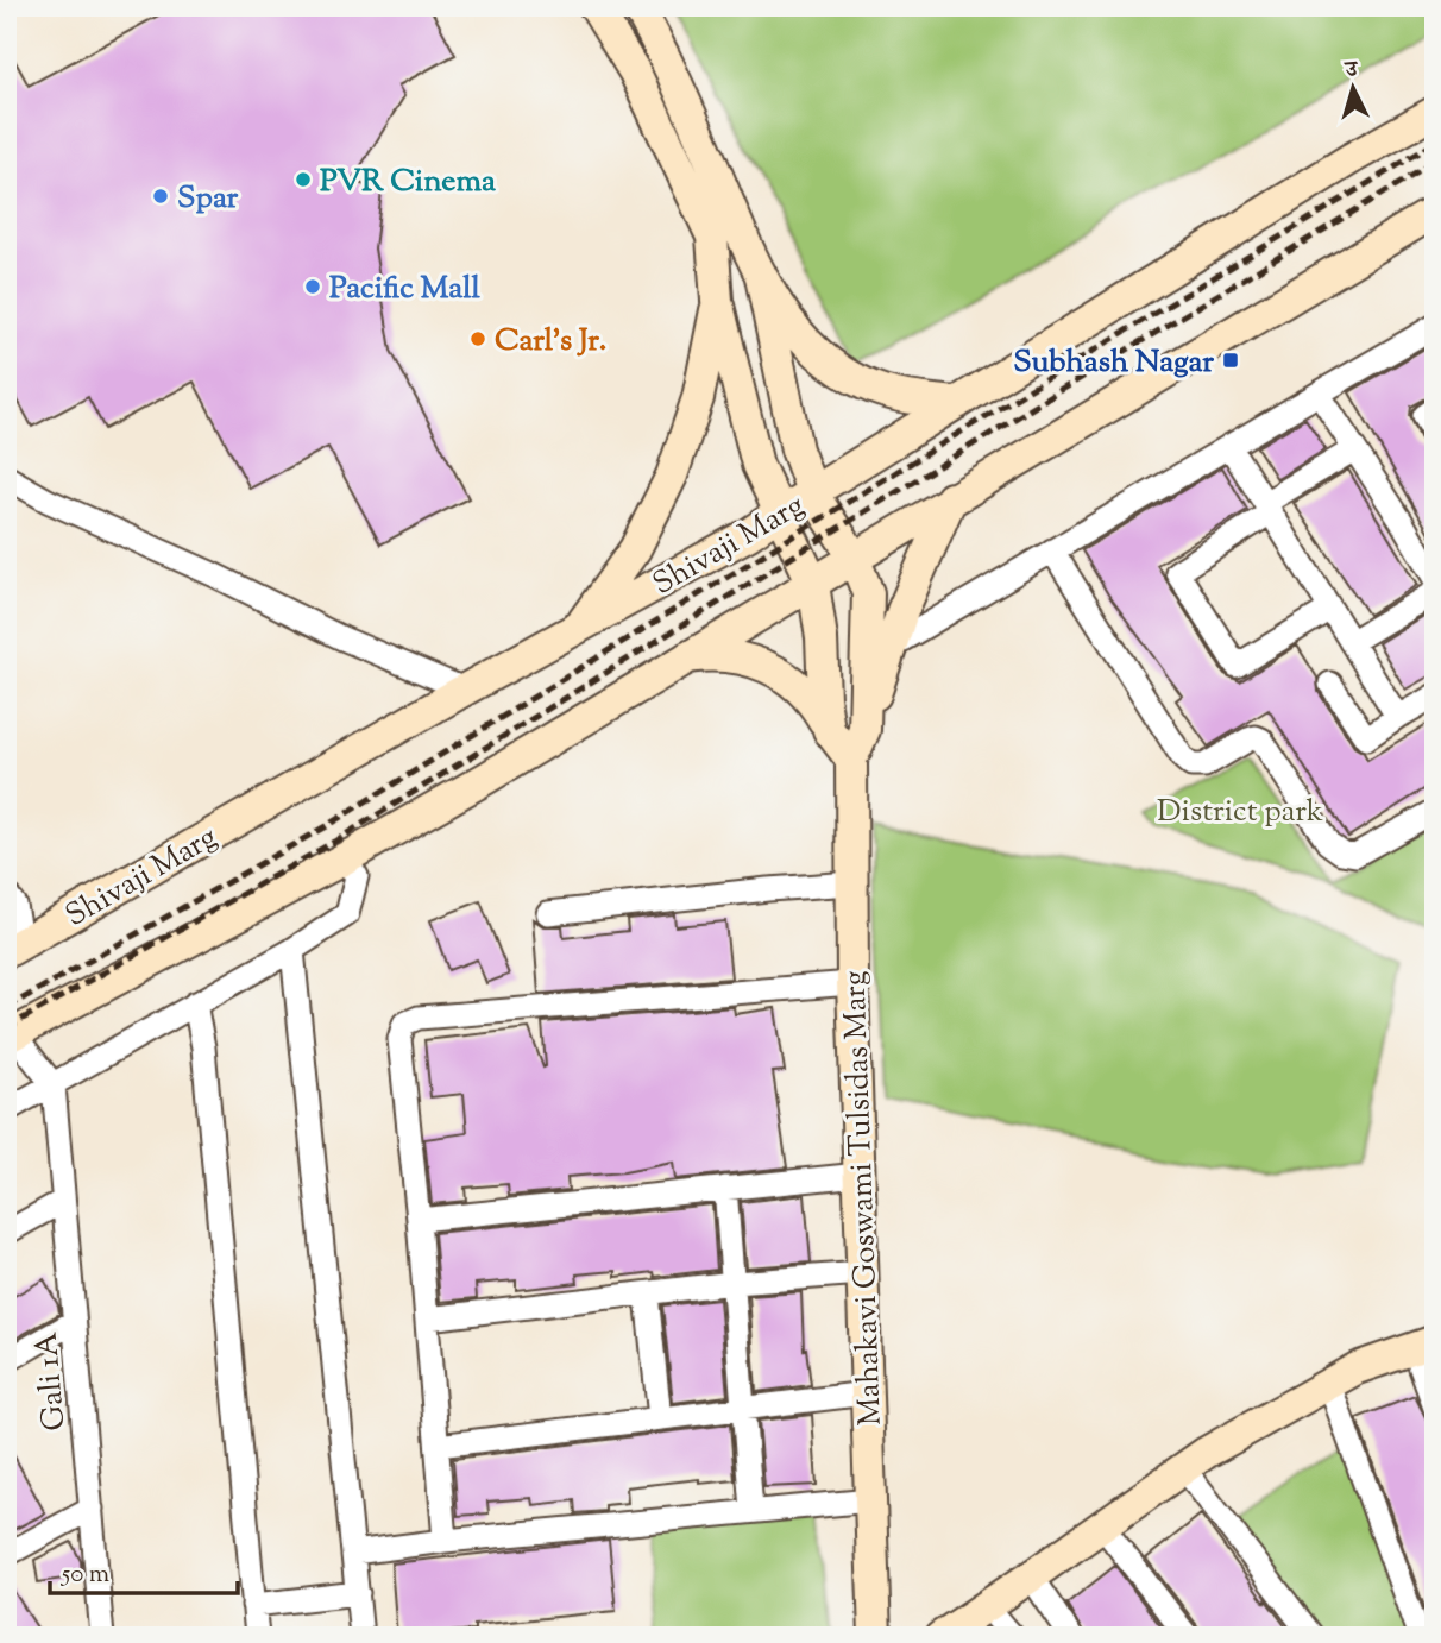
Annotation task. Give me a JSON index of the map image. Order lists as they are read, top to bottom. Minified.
{"streets":{"main road":["Shivaji Marg","Mahakavi Goswami Tulsidas Marg"],"street":["Gali 1A"]},"crossings":[["Shivaji Marg","Mahakavi Goswami Tulsidas Marg"]],"parks":["District park"],"places":{"other":["PVR Cinema","Spar","Pacific Mall","Carl's Jr."],"transit":["Subhash Nagar"]},"scale_bar":"50 m","north":"top"}
